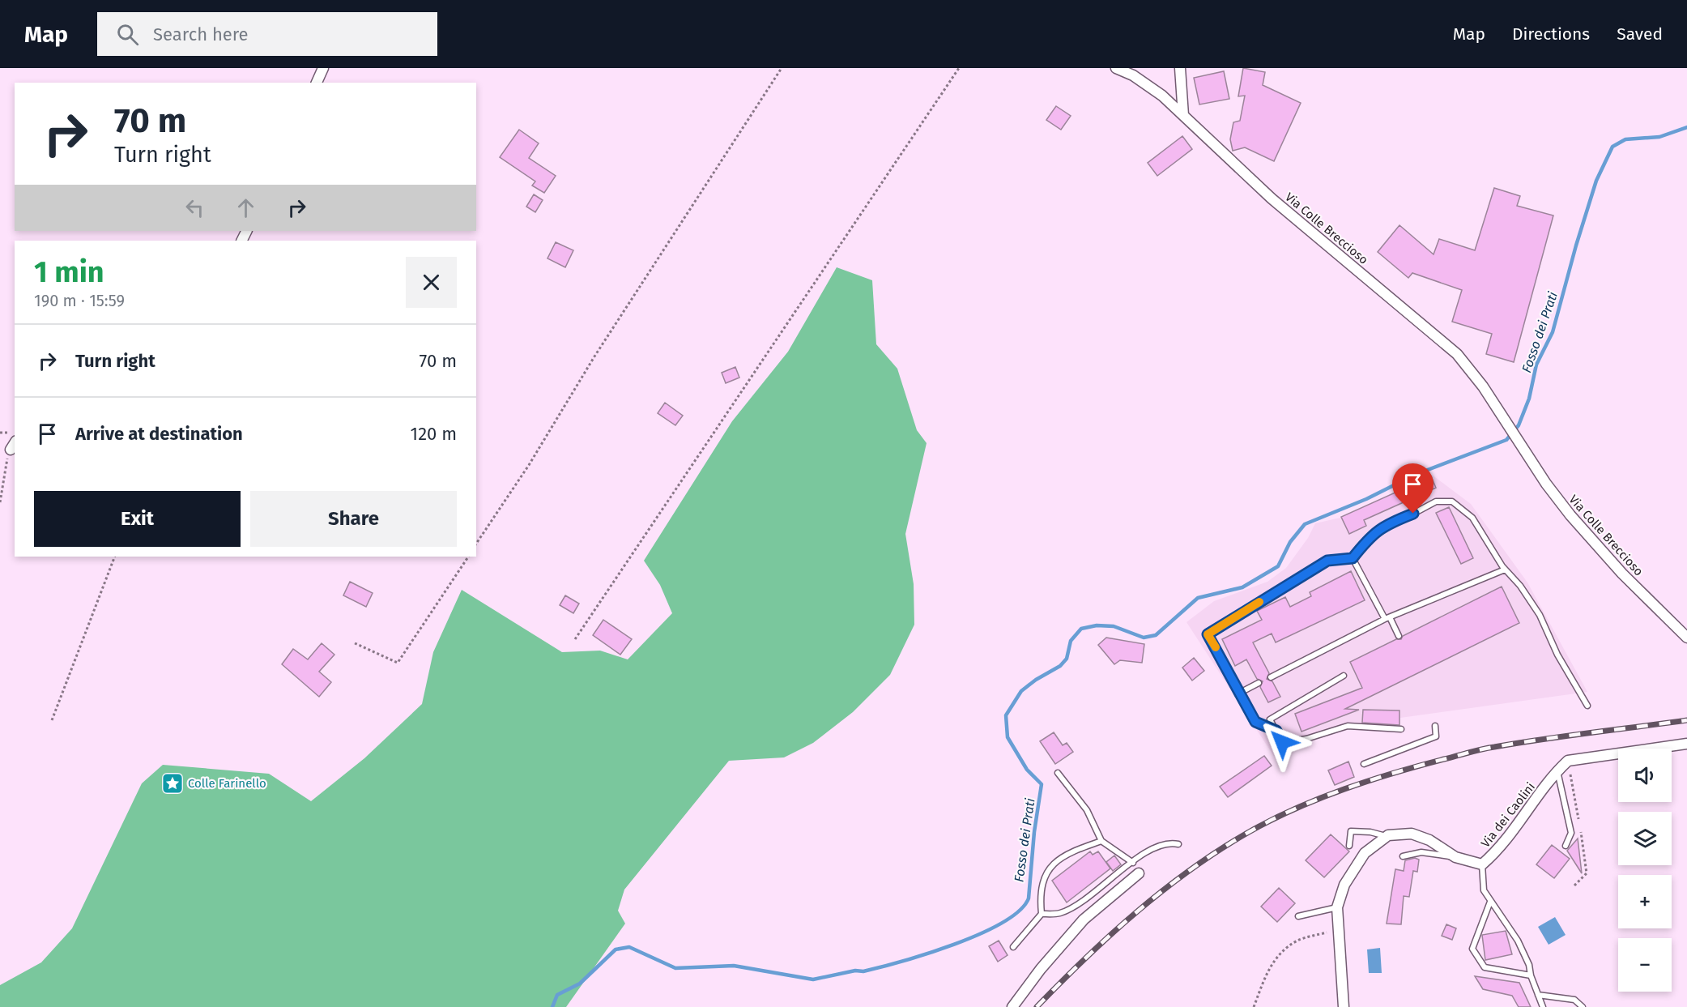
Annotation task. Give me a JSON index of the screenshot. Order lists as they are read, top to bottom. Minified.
{"streets":{"street":["Via Colle Breccioso","Via dei Caolini"]},"water":["Fosso dei Prati"],"places":{"place":["Colle Farinello"]},"page":{"header":"Map","search":"Search here","nav":["Map","Directions","Saved"],"turn":["70 m","Turn right"],"heading":["1 min","190 m · 15:59"],"list":[{"name":"Turn right","value":"70 m"},{"name":"Arrive at destination","value":"120 m"}],"buttons":["Exit","Share"],"map_buttons":["+","−"]}}
